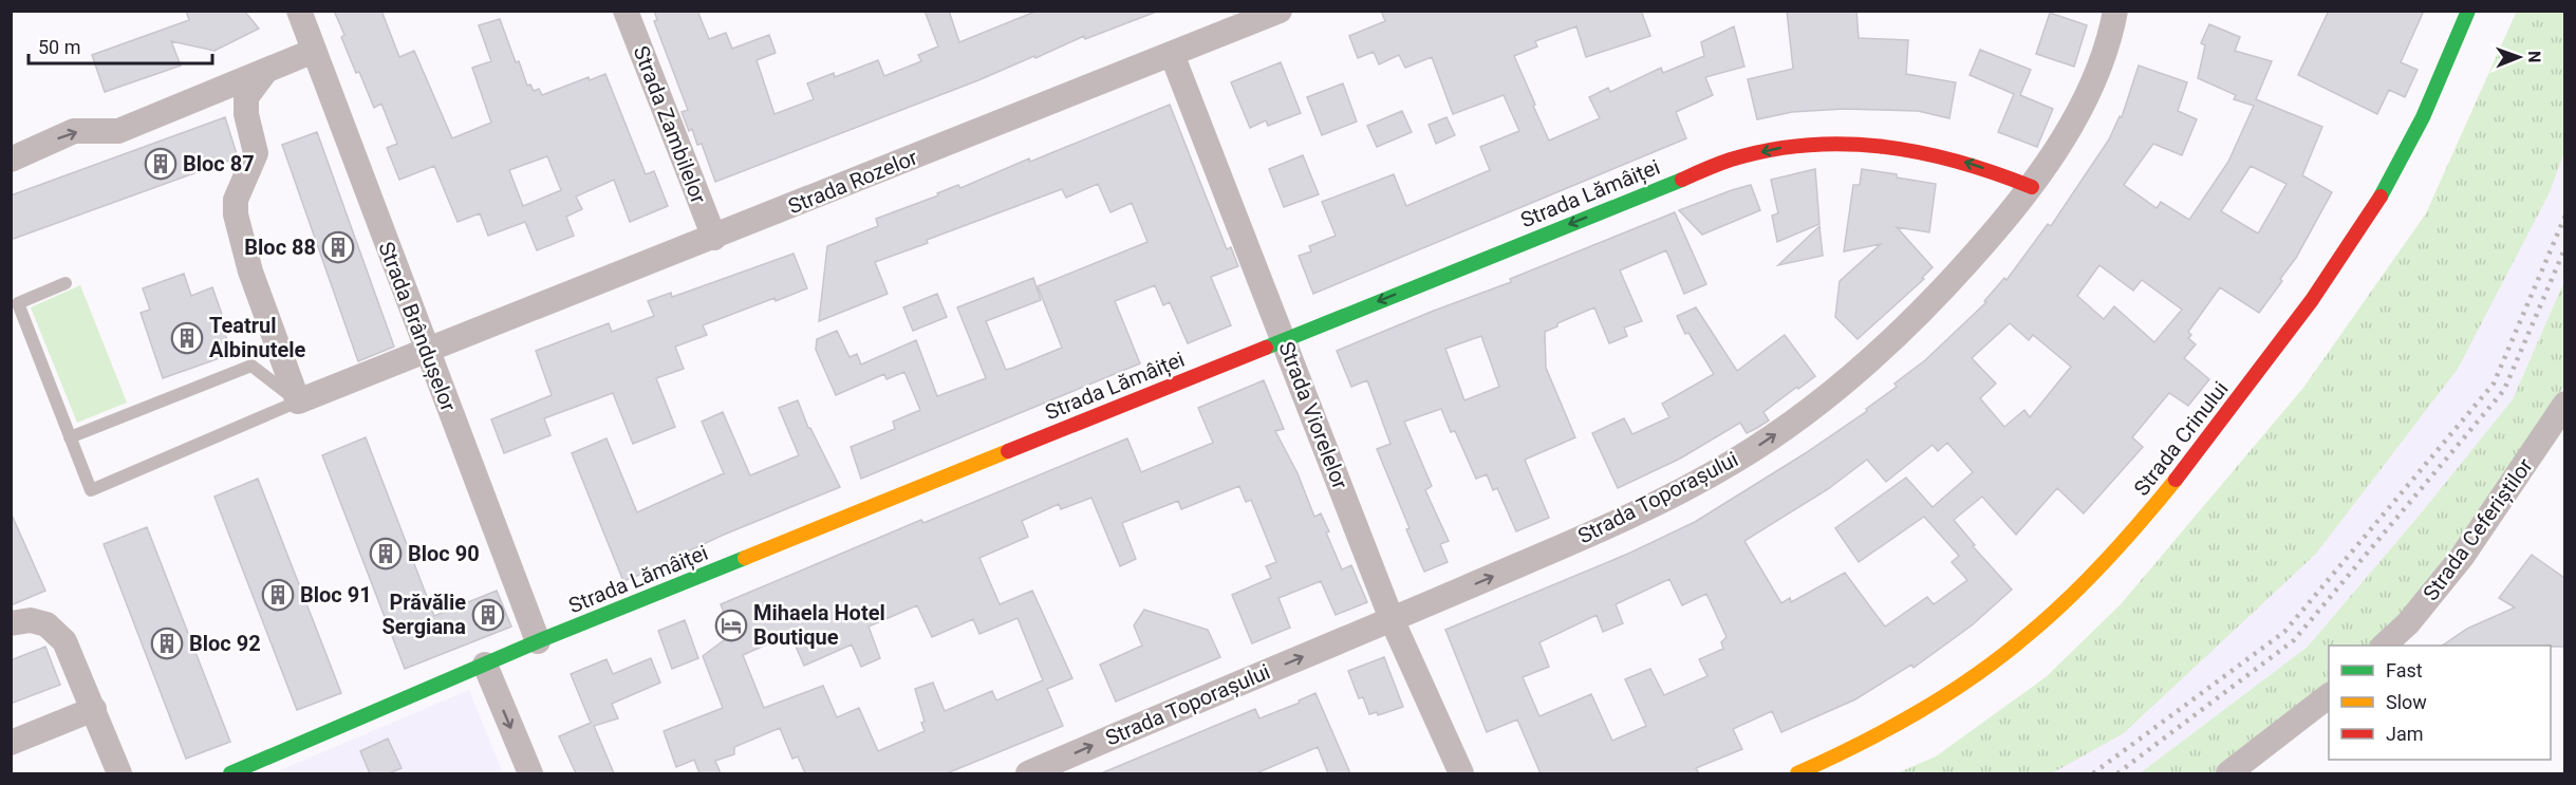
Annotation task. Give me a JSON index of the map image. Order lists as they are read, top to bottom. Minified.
{"streets":{"street":["Strada Zambilelor","Strada Rozelor","Strada Lămâiței","Strada Brândușelor","Strada Viorelelor","Strada Crinului","Strada Toporașului","Strada Ceferiștilor"]},"crossings":[["Strada Zambilelor","Strada Rozelor"],["Strada Rozelor","Strada Brândușelor"],["Strada Rozelor","Strada Viorelelor"],["Strada Lămâiței","Strada Brândușelor"],["Strada Lămâiței","Strada Viorelelor"],["Strada Lămâiței","Strada Toporașului"],["Strada Viorelelor","Strada Toporașului"]],"one_way":["Strada Lămâiței","Strada Toporașului"],"places":{"building":["Bloc 87","Bloc 88","Teatrul Albinutele","Bloc 90","Bloc 91","Prăvălie Sergiana","Bloc 92"],"hotel":["Mihaela Hotel Boutique"]},"legend":["Fast","Slow","Jam"],"scale_bar":"50 m","north":"right"}
